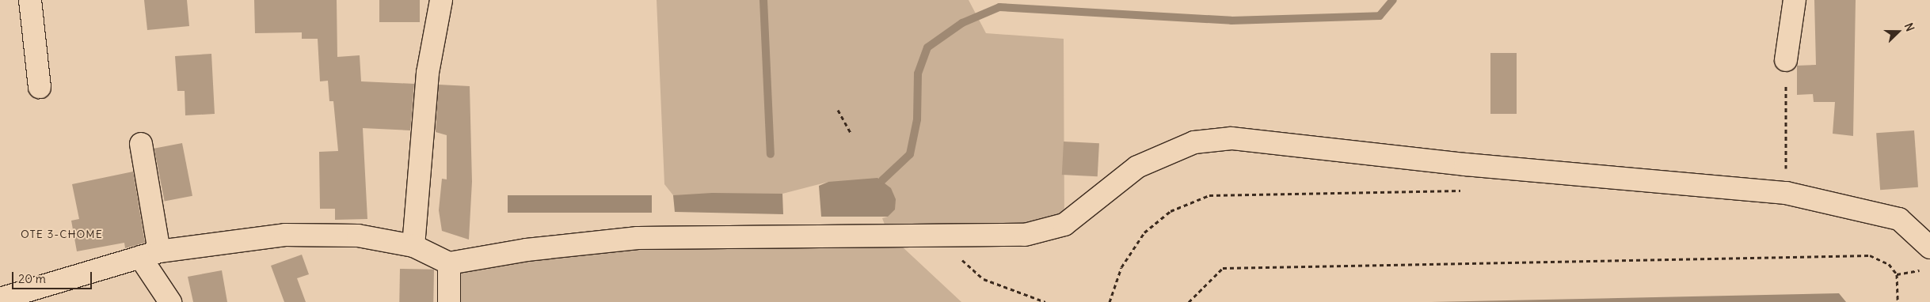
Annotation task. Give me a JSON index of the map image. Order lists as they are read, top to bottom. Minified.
{"districts":["OTE 3-CHOME"],"scale_bar":"20 m","north":"right"}
